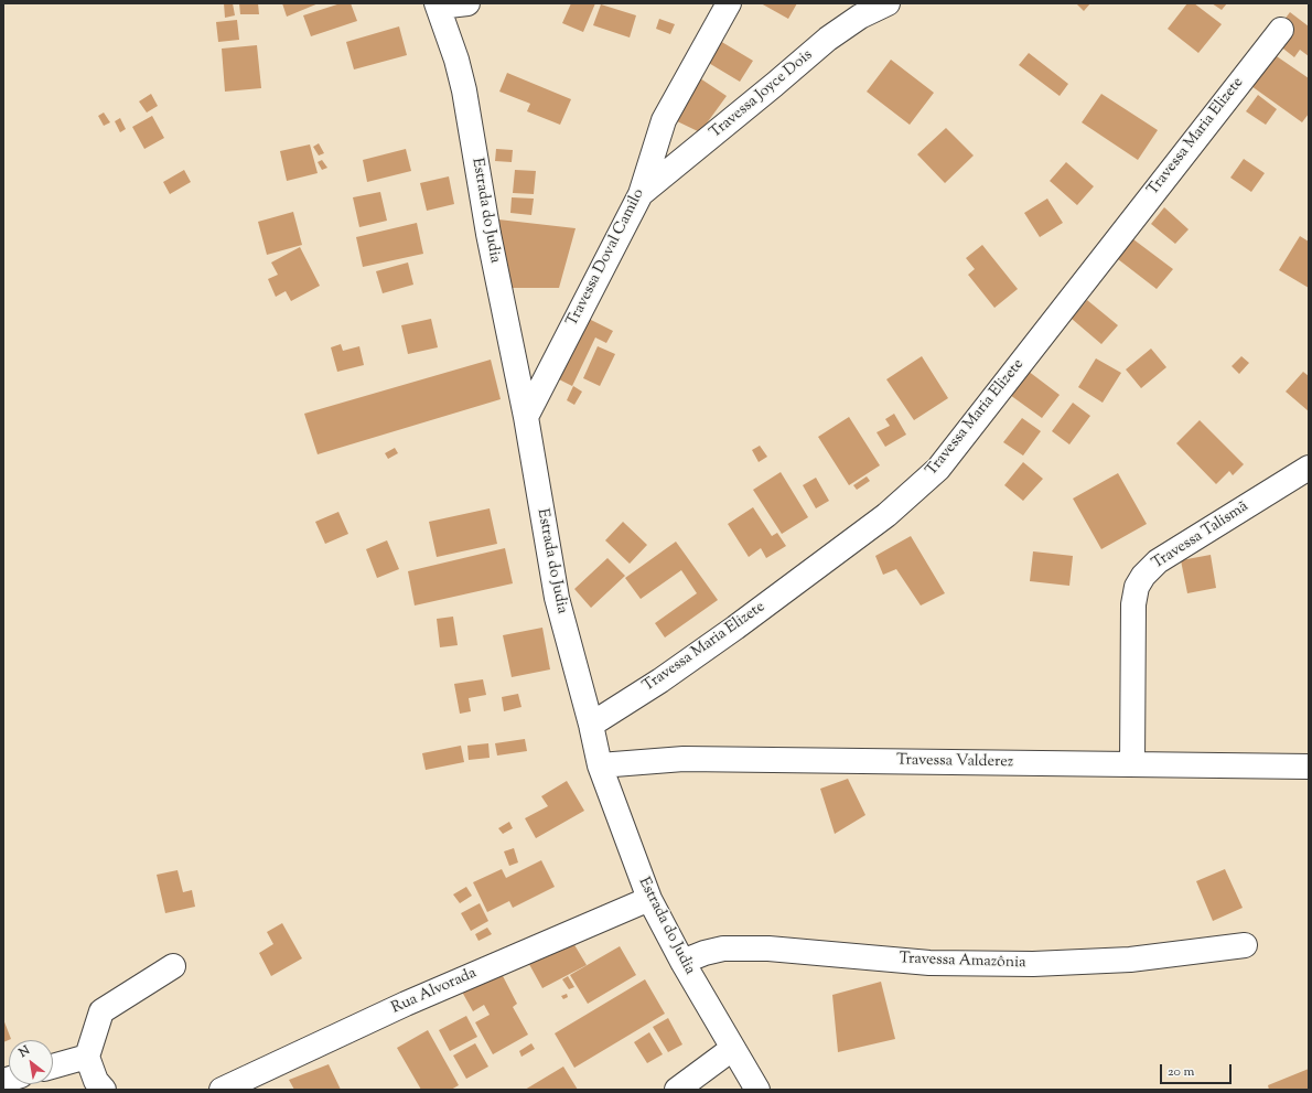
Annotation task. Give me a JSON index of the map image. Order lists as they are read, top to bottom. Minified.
{"streets":{"street":["Travessa Joyce Dois","Travessa Maria Elizete","Estrada do Judia","Travessa Doval Camilo","Travessa Talismã","Travessa Valderez","Travessa Amazônia","Rua Alvorada"]},"crossings":[["Travessa Joyce Dois","Travessa Doval Camilo"],["Travessa Maria Elizete","Estrada do Judia"],["Estrada do Judia","Travessa Doval Camilo"],["Estrada do Judia","Travessa Valderez"],["Estrada do Judia","Travessa Amazônia"],["Estrada do Judia","Rua Alvorada"],["Travessa Talismã","Travessa Valderez"]],"scale_bar":"20 m","north":"top left"}
